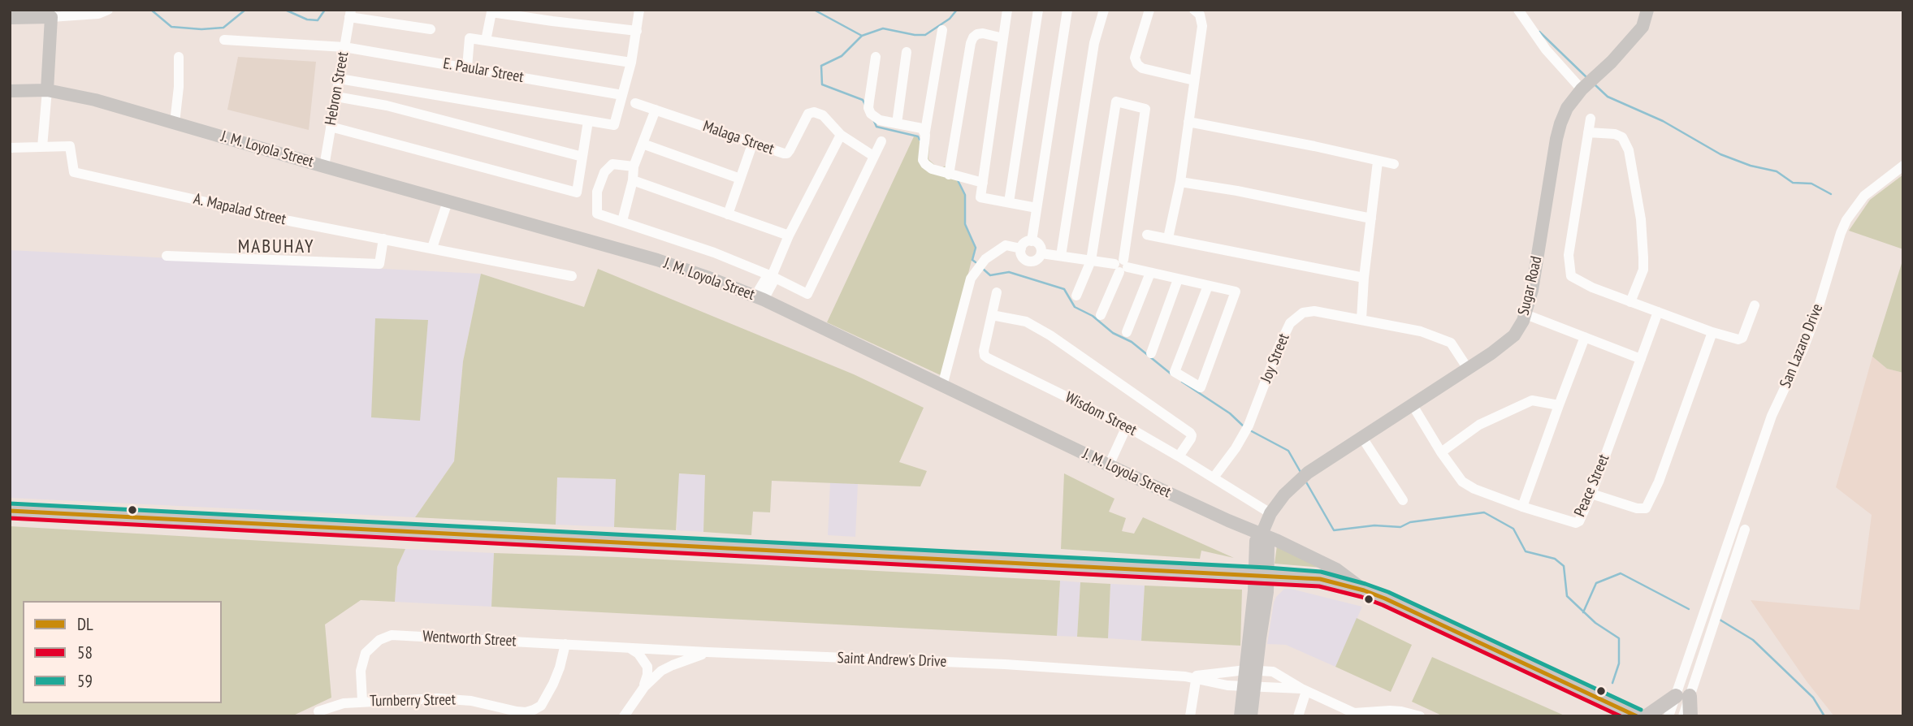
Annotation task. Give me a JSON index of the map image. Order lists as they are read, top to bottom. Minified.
{"streets":{"main road":["J. M. Loyola Street","Sugar Road"],"street":["E. Paular Street","Hebron Street","Malaga Street","A. Mapalad Street","San Lazaro Drive","Joy Street","Wisdom Street","Peace Street","Wentworth Street","Saint Andrew's Drive","Turnberry Street"]},"crossings":[["E. Paular Street","Hebron Street"],["Hebron Street","J. M. Loyola Street"],["J. M. Loyola Street","Sugar Road"],["Sugar Road","Joy Street"],["Sugar Road","Wisdom Street"],["Sugar Road","Peace Street"],["Sugar Road","Saint Andrew's Drive"],["Joy Street","Wisdom Street"],["Wentworth Street","Saint Andrew's Drive"],["Wentworth Street","Turnberry Street"]],"districts":["MABUHAY"],"lines":["transit line 59","transit line DL","transit line 58"],"legend":["DL","58","59"]}
